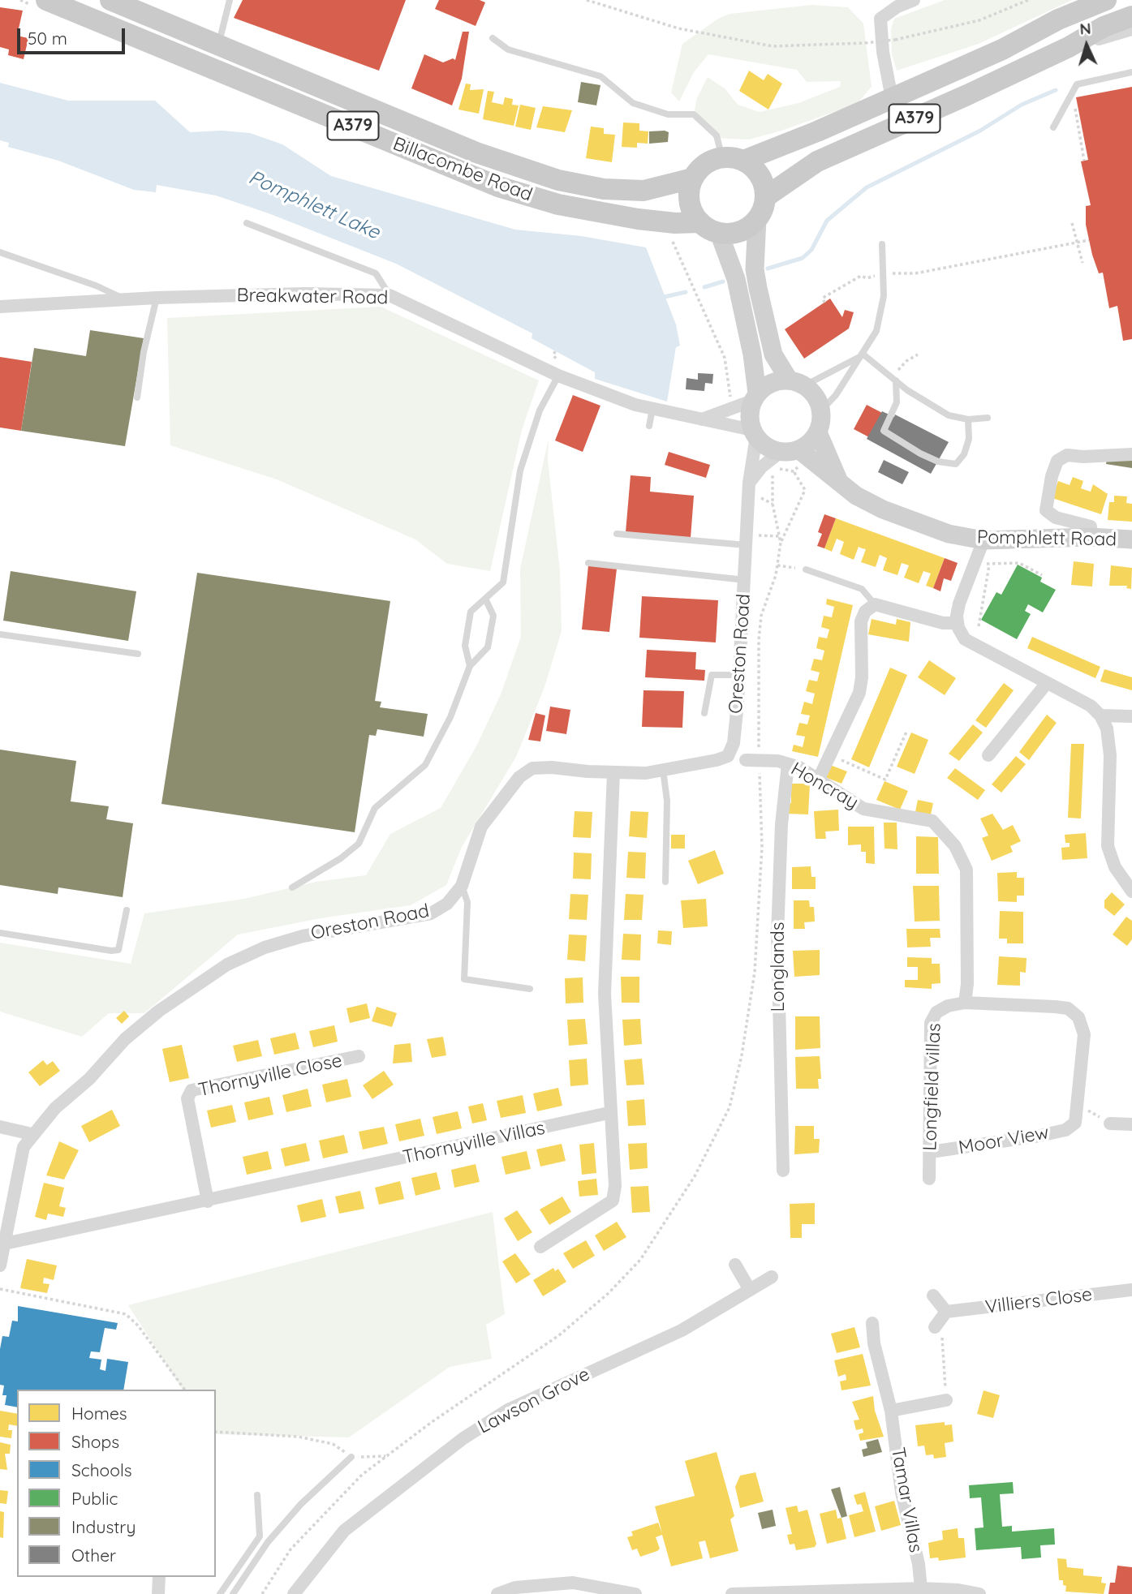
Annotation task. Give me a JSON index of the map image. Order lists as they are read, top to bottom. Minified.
{"streets":{"main road":["A379","Billacombe Road"],"street":["Breakwater Road","Pomphlett Road","Oreston Road","Honcray","Longlands","Thornyville Close","Longfield villas","Moor View","Thornyville Villas","Villiers Close","Lawson Grove","Tamar Villas"]},"crossings":[["A379","Billacombe Road"],["Breakwater Road","Pomphlett Road"],["Breakwater Road","Oreston Road"],["Pomphlett Road","Oreston Road"],["Oreston Road","Honcray"],["Oreston Road","Thornyville Villas"],["Honcray","Longlands"],["Honcray","Longfield villas"],["Thornyville Close","Thornyville Villas"],["Longfield villas","Moor View"]],"water":["Pomphlett Lake"],"legend":["Homes","Shops","Schools","Public","Industry","Other"],"scale_bar":"50 m","north":"top"}
